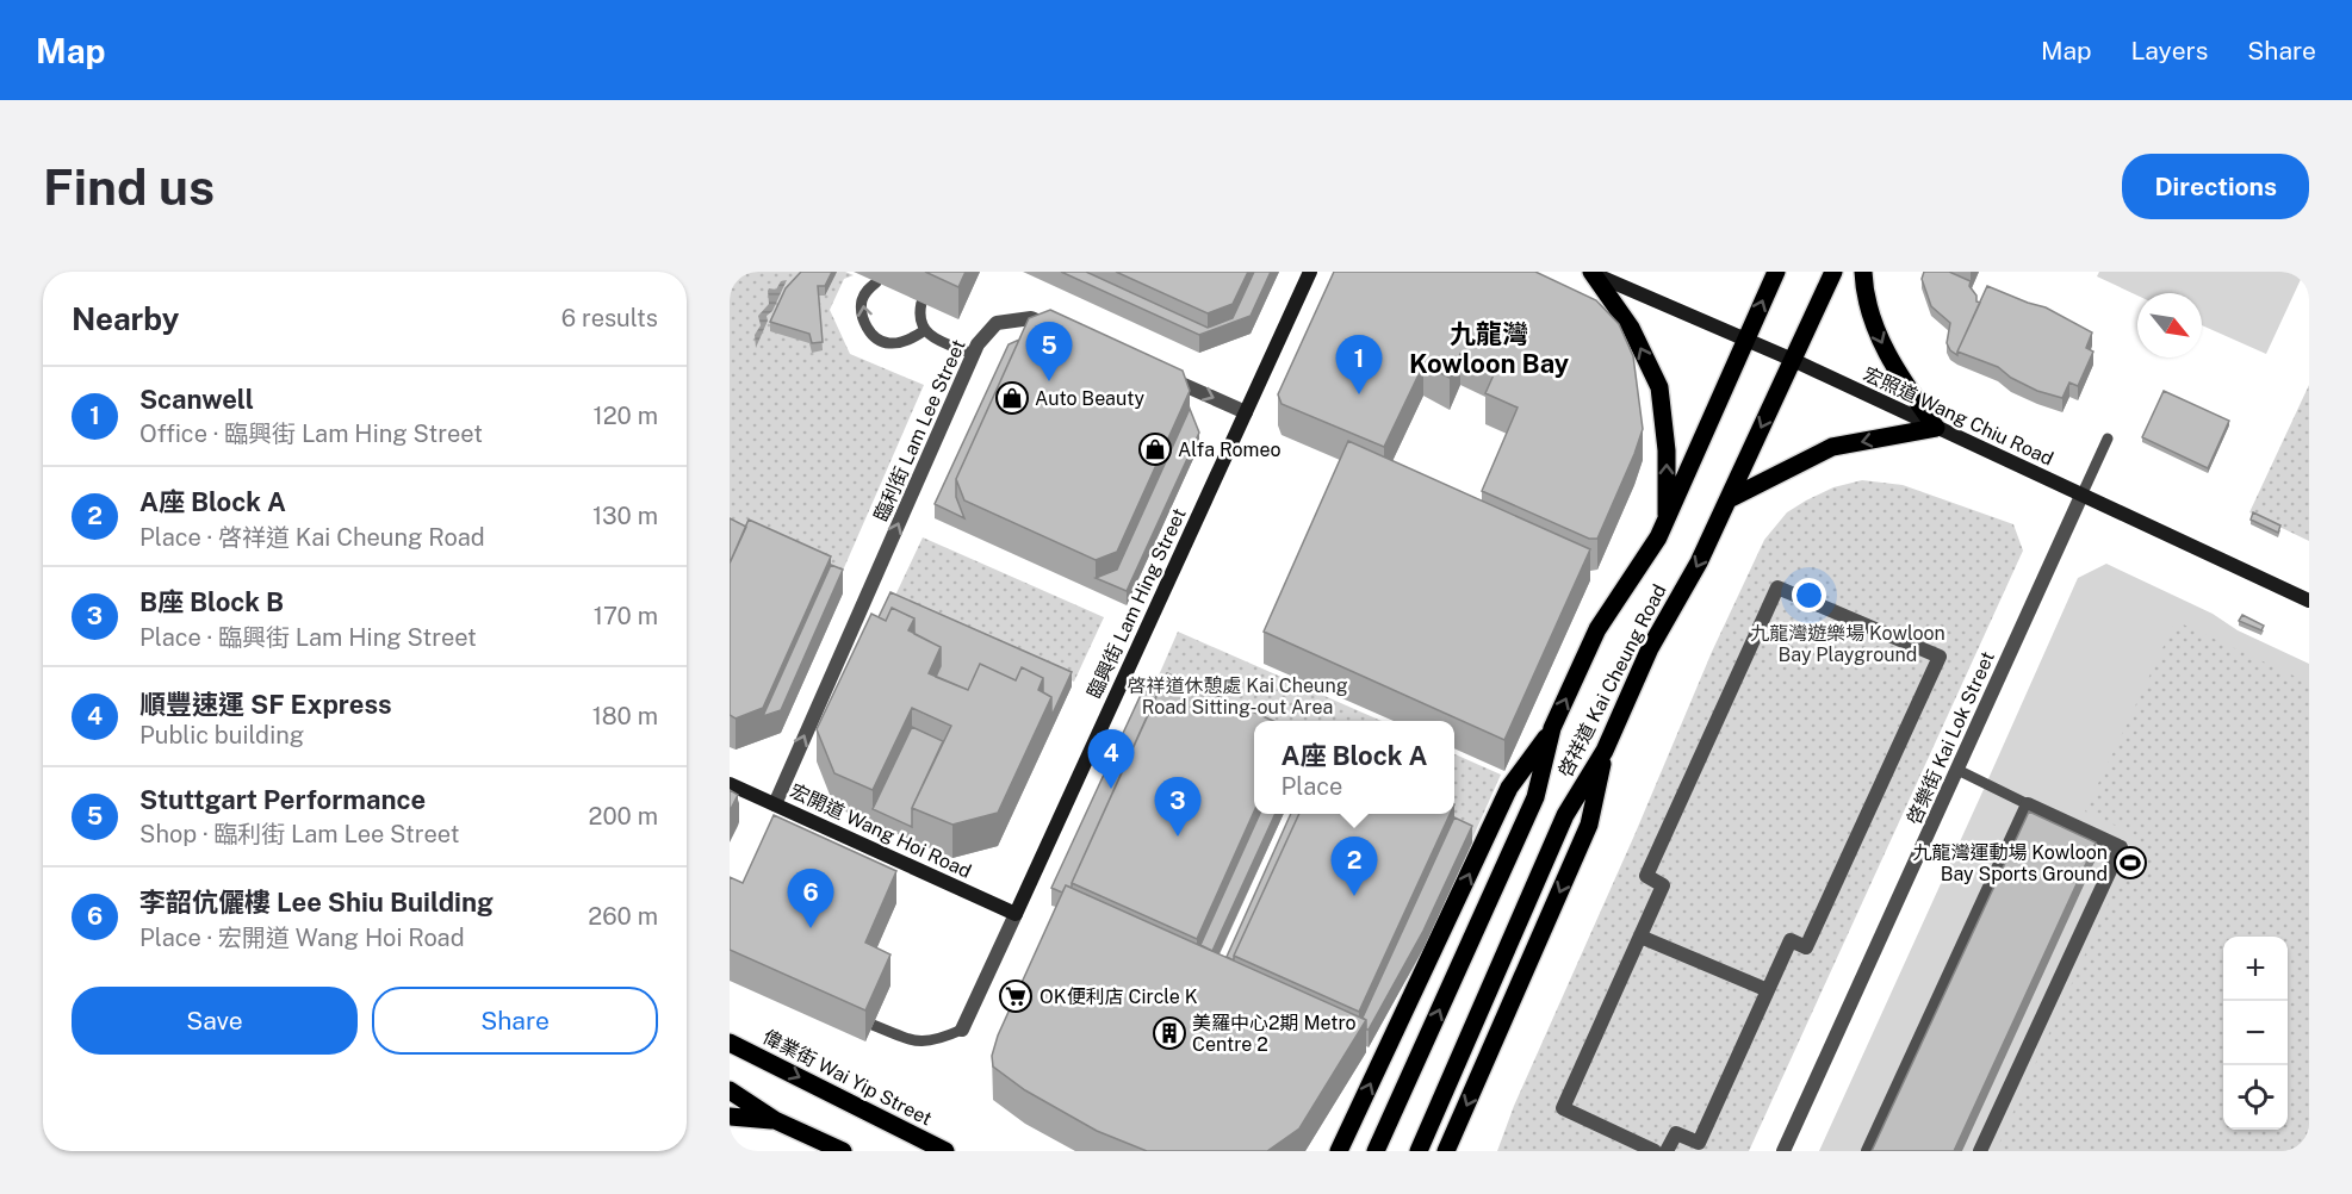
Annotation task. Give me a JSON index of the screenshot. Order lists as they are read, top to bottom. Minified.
{"streets":{"main road":["啓祥道 Kai Cheung Road","偉業街 Wai Yip Street"],"street":["宏照道 Wang Chiu Road","臨利街 Lam Lee Street","臨興街 Lam Hing Street","啓樂街 Kai Lok Street","宏開道 Wang Hoi Road"]},"crossings":[["宏照道 Wang Chiu Road","啓祥道 Kai Cheung Road"],["宏照道 Wang Chiu Road","啓樂街 Kai Lok Street"],["臨利街 Lam Lee Street","宏開道 Wang Hoi Road"],["臨興街 Lam Hing Street","宏開道 Wang Hoi Road"]],"one_way":["臨利街 Lam Lee Street"],"districts":["九龍灣 Kowloon Bay"],"parks":["九龍灣遊樂場 Kowloon Bay Playground","啓祥道休憩處 Kai Cheung Road Sitting-out Area"],"places":{"shop":["Auto Beauty","Alfa Romeo"],"sports":["九龍灣運動場 Kowloon Bay Sports Ground"],"supermarket":["OK便利店 Circle K"],"building":["美羅中心2期 Metro Centre 2"]},"north":"bottom right","page":{"header":"Map","nav":["Map","Layers","Share"],"buttons":["Directions",["Save","Share"]],"title":"Find us","heading":["Nearby","6 results"],"pins":["5","1","4","3","2","6"],"list":[{"mark":"1","name":"Scanwell","note":"Office · 臨興街 Lam Hing Street","value":"120 m"},{"mark":"2","name":"A座 Block A","note":"Place · 啓祥道 Kai Cheung Road","value":"130 m"},{"mark":"3","name":"B座 Block B","note":"Place · 臨興街 Lam Hing Street","value":"170 m"},{"mark":"4","name":"順豐速運 SF Express","note":"Public building","value":"180 m"},{"mark":"5","name":"Stuttgart Performance","note":"Shop · 臨利街 Lam Lee Street","value":"200 m"},{"mark":"6","name":"李韶伉儷樓 Lee Shiu Building","note":"Place · 宏開道 Wang Hoi Road","value":"260 m"}],"popup":["A座 Block A","Place"],"map_buttons":["+","−"]}}
